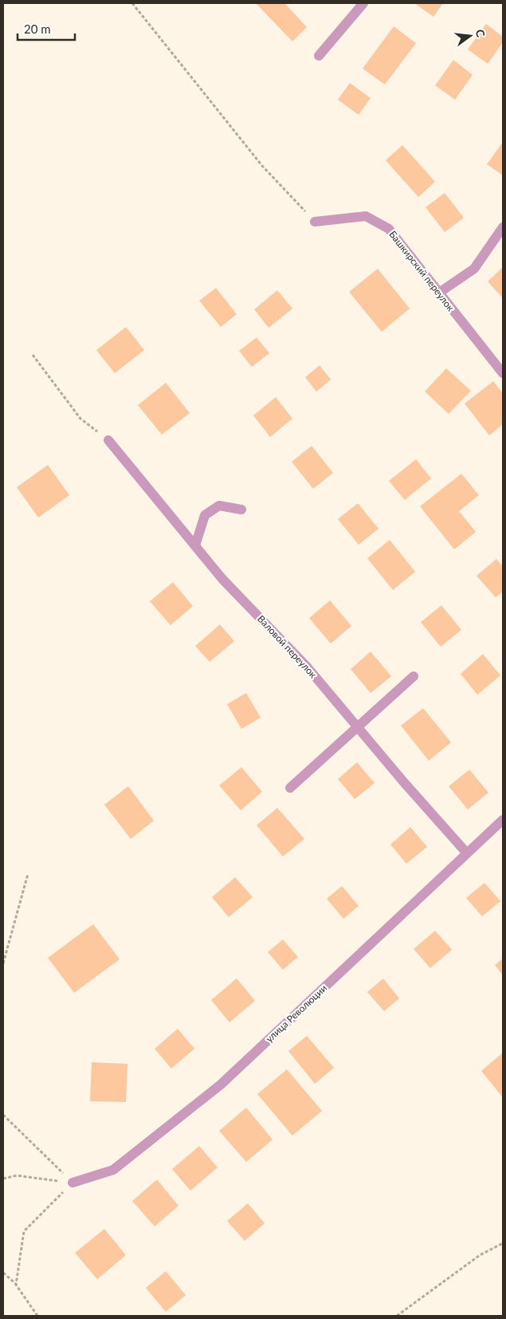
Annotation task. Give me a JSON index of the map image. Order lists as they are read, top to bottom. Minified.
{"streets":{"street":["Башкирский переулок","Валовой переулок","улица Революции"]},"crossings":[["Валовой переулок","улица Революции"]],"scale_bar":"20 m","north":"right"}
